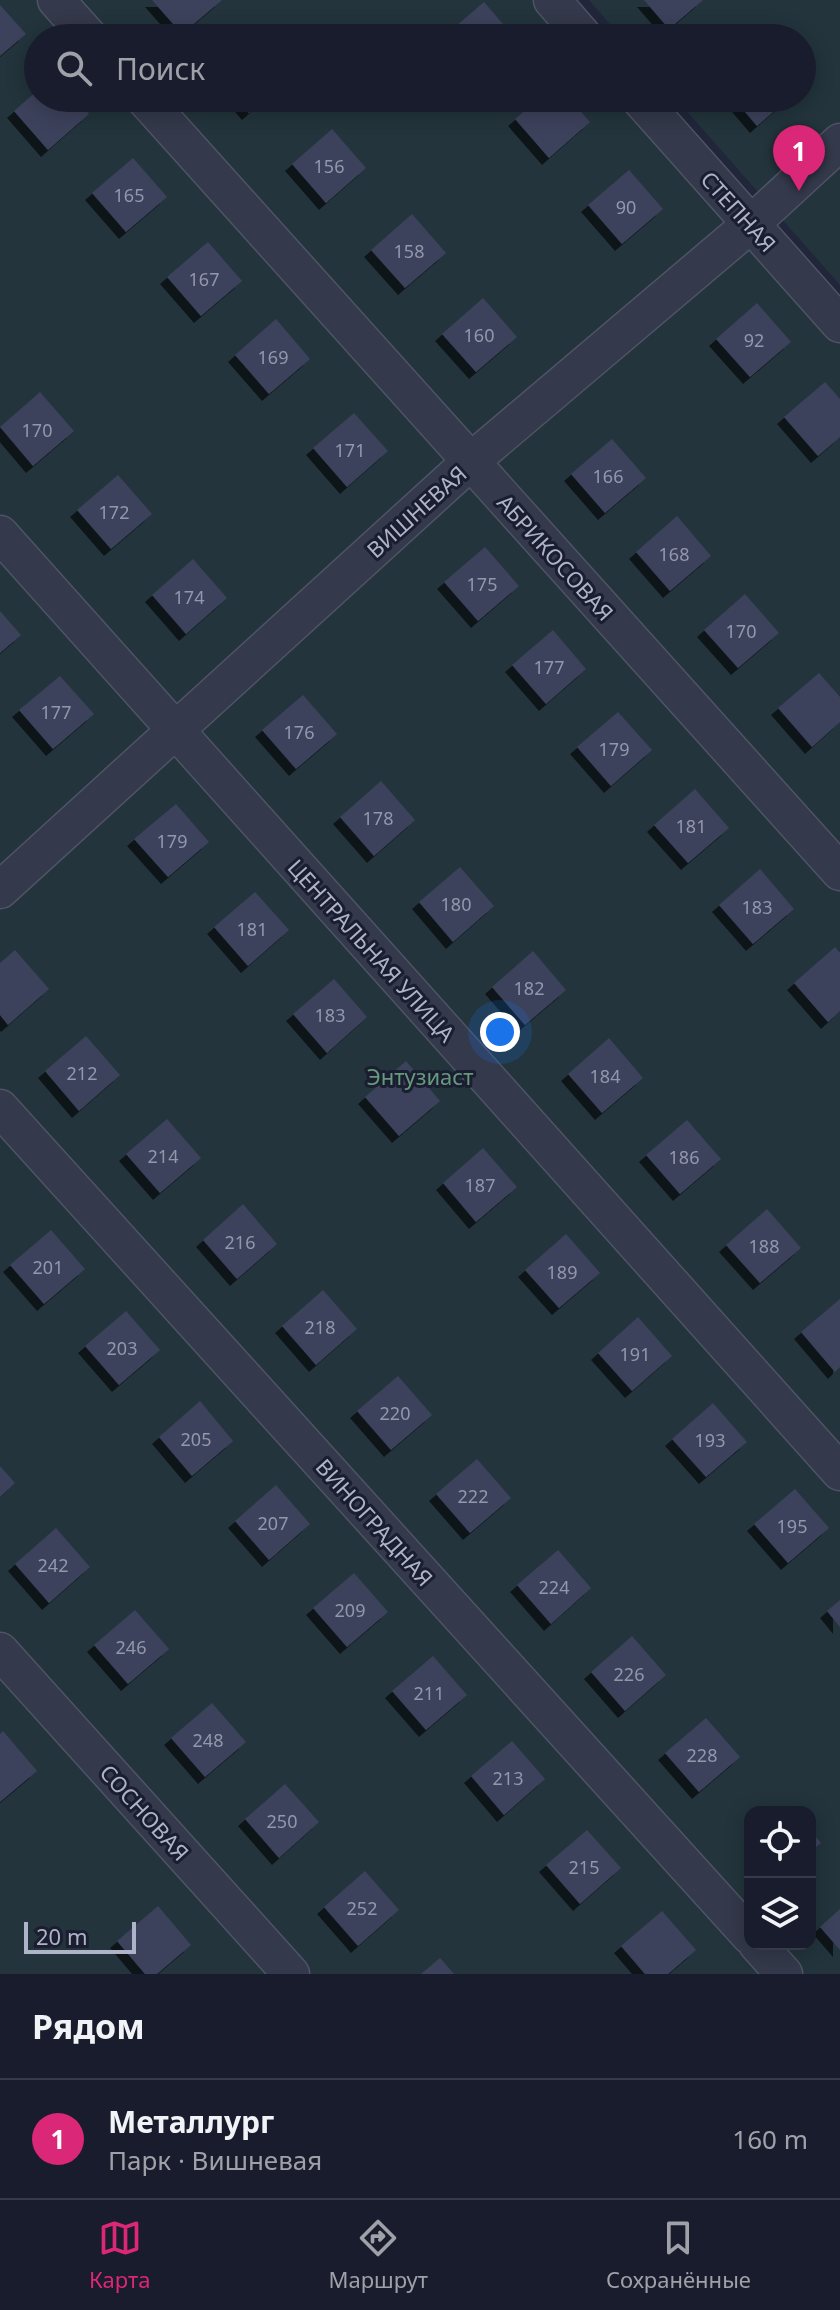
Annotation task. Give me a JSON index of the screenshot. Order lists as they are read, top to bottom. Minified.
{"streets":{"street":["СТЕПНАЯ","ВИШНЕВАЯ","АБРИКОСОВАЯ","ЦЕНТРАЛЬНАЯ УЛИЦА","ВИНОГРАДНАЯ","СОСНОВАЯ"]},"crossings":[["СТЕПНАЯ","ВИШНЕВАЯ"],["ВИШНЕВАЯ","АБРИКОСОВАЯ"],["ВИШНЕВАЯ","ЦЕНТРАЛЬНАЯ УЛИЦА"]],"parks":["Энтузиаст"],"house_numbers":["156","165","90","158","167","160","92","169","170","171","166","172","168","175","174","170","177","177","176","179","178","181","179","180","183","181","182","183","212","184","214","186","187","216","188","201","189","218","203","191","220","205","193","222","207","195","242","224","209","246","226","211","248","228","213","250","215","252"],"scale_bar":"20 m","page":{"search":"Поиск","pins":"1","scale":"20 m","heading":"Рядом","list":[{"mark":"1","name":"Металлург","note":"Парк · Вишневая","value":"160 m"}],"nav":["Карта","Маршрут","Сохранённые"]}}
